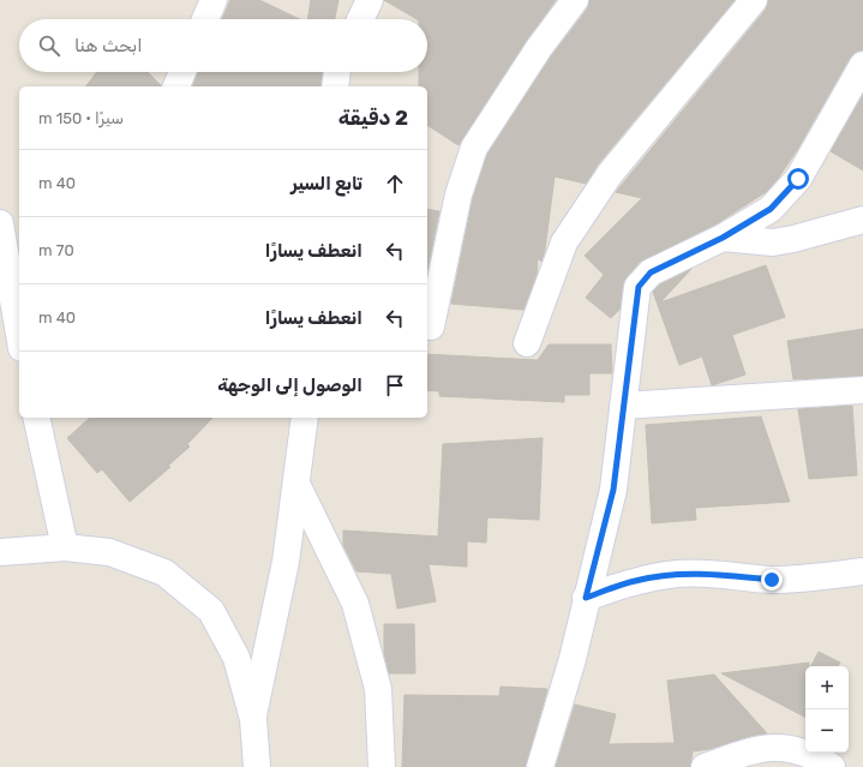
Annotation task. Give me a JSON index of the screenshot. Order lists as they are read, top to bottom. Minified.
{"page":{"search":"ابحث هنا","heading":["2 دقيقة","سيرًا · 150 m"],"list":[["تابع السير","40 m"],["انعطف يسارًا","70 m"],["انعطف يسارًا","40 m"],"الوصول إلى الوجهة"],"map_buttons":["+","−"]}}
